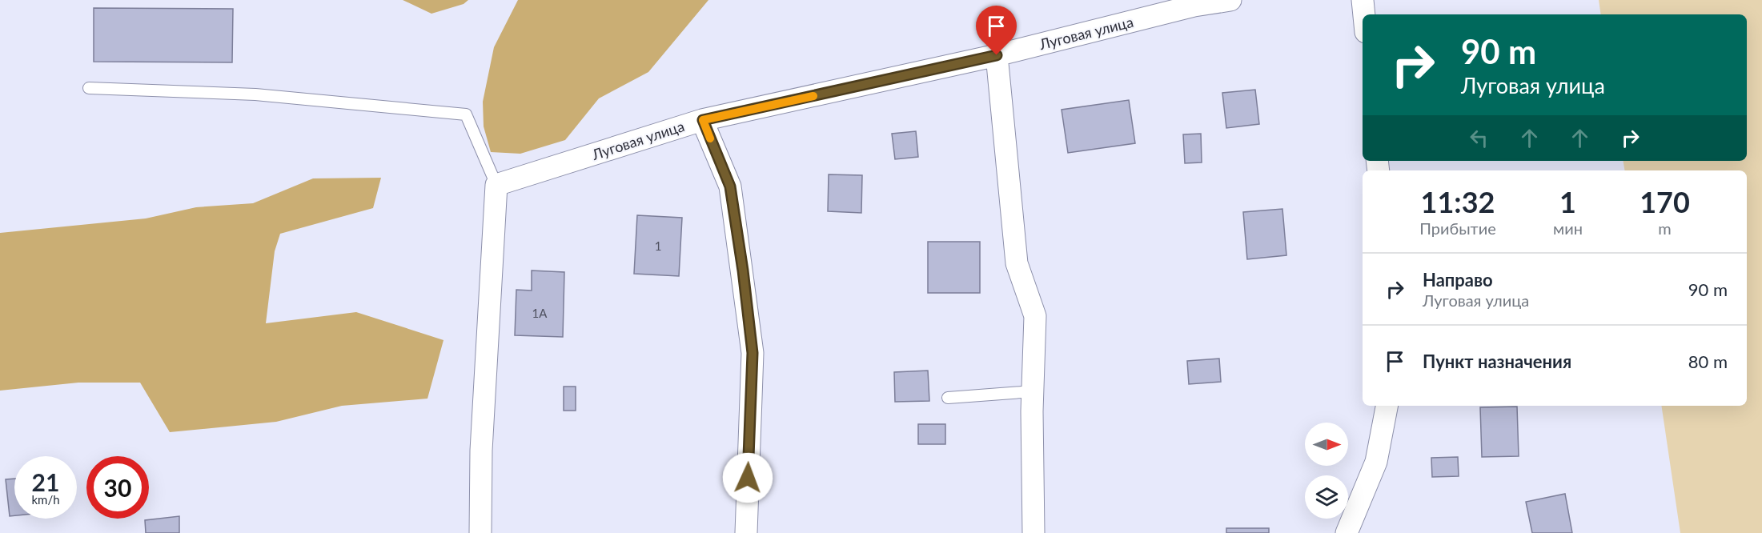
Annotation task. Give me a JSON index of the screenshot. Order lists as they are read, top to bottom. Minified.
{"streets":{"street":["Луговая улица"]},"house_numbers":["1","1А"],"north":"right","page":{"turn":["90 m","Луговая улица"],"eta":["11:32","Прибытие","1","мин","170","m"],"list":[{"name":"Направо","note":"Луговая улица","value":"90 m"},{"name":"Пункт назначения","value":"80 m"}],"speed":"21 km/h","limit":"30"}}
